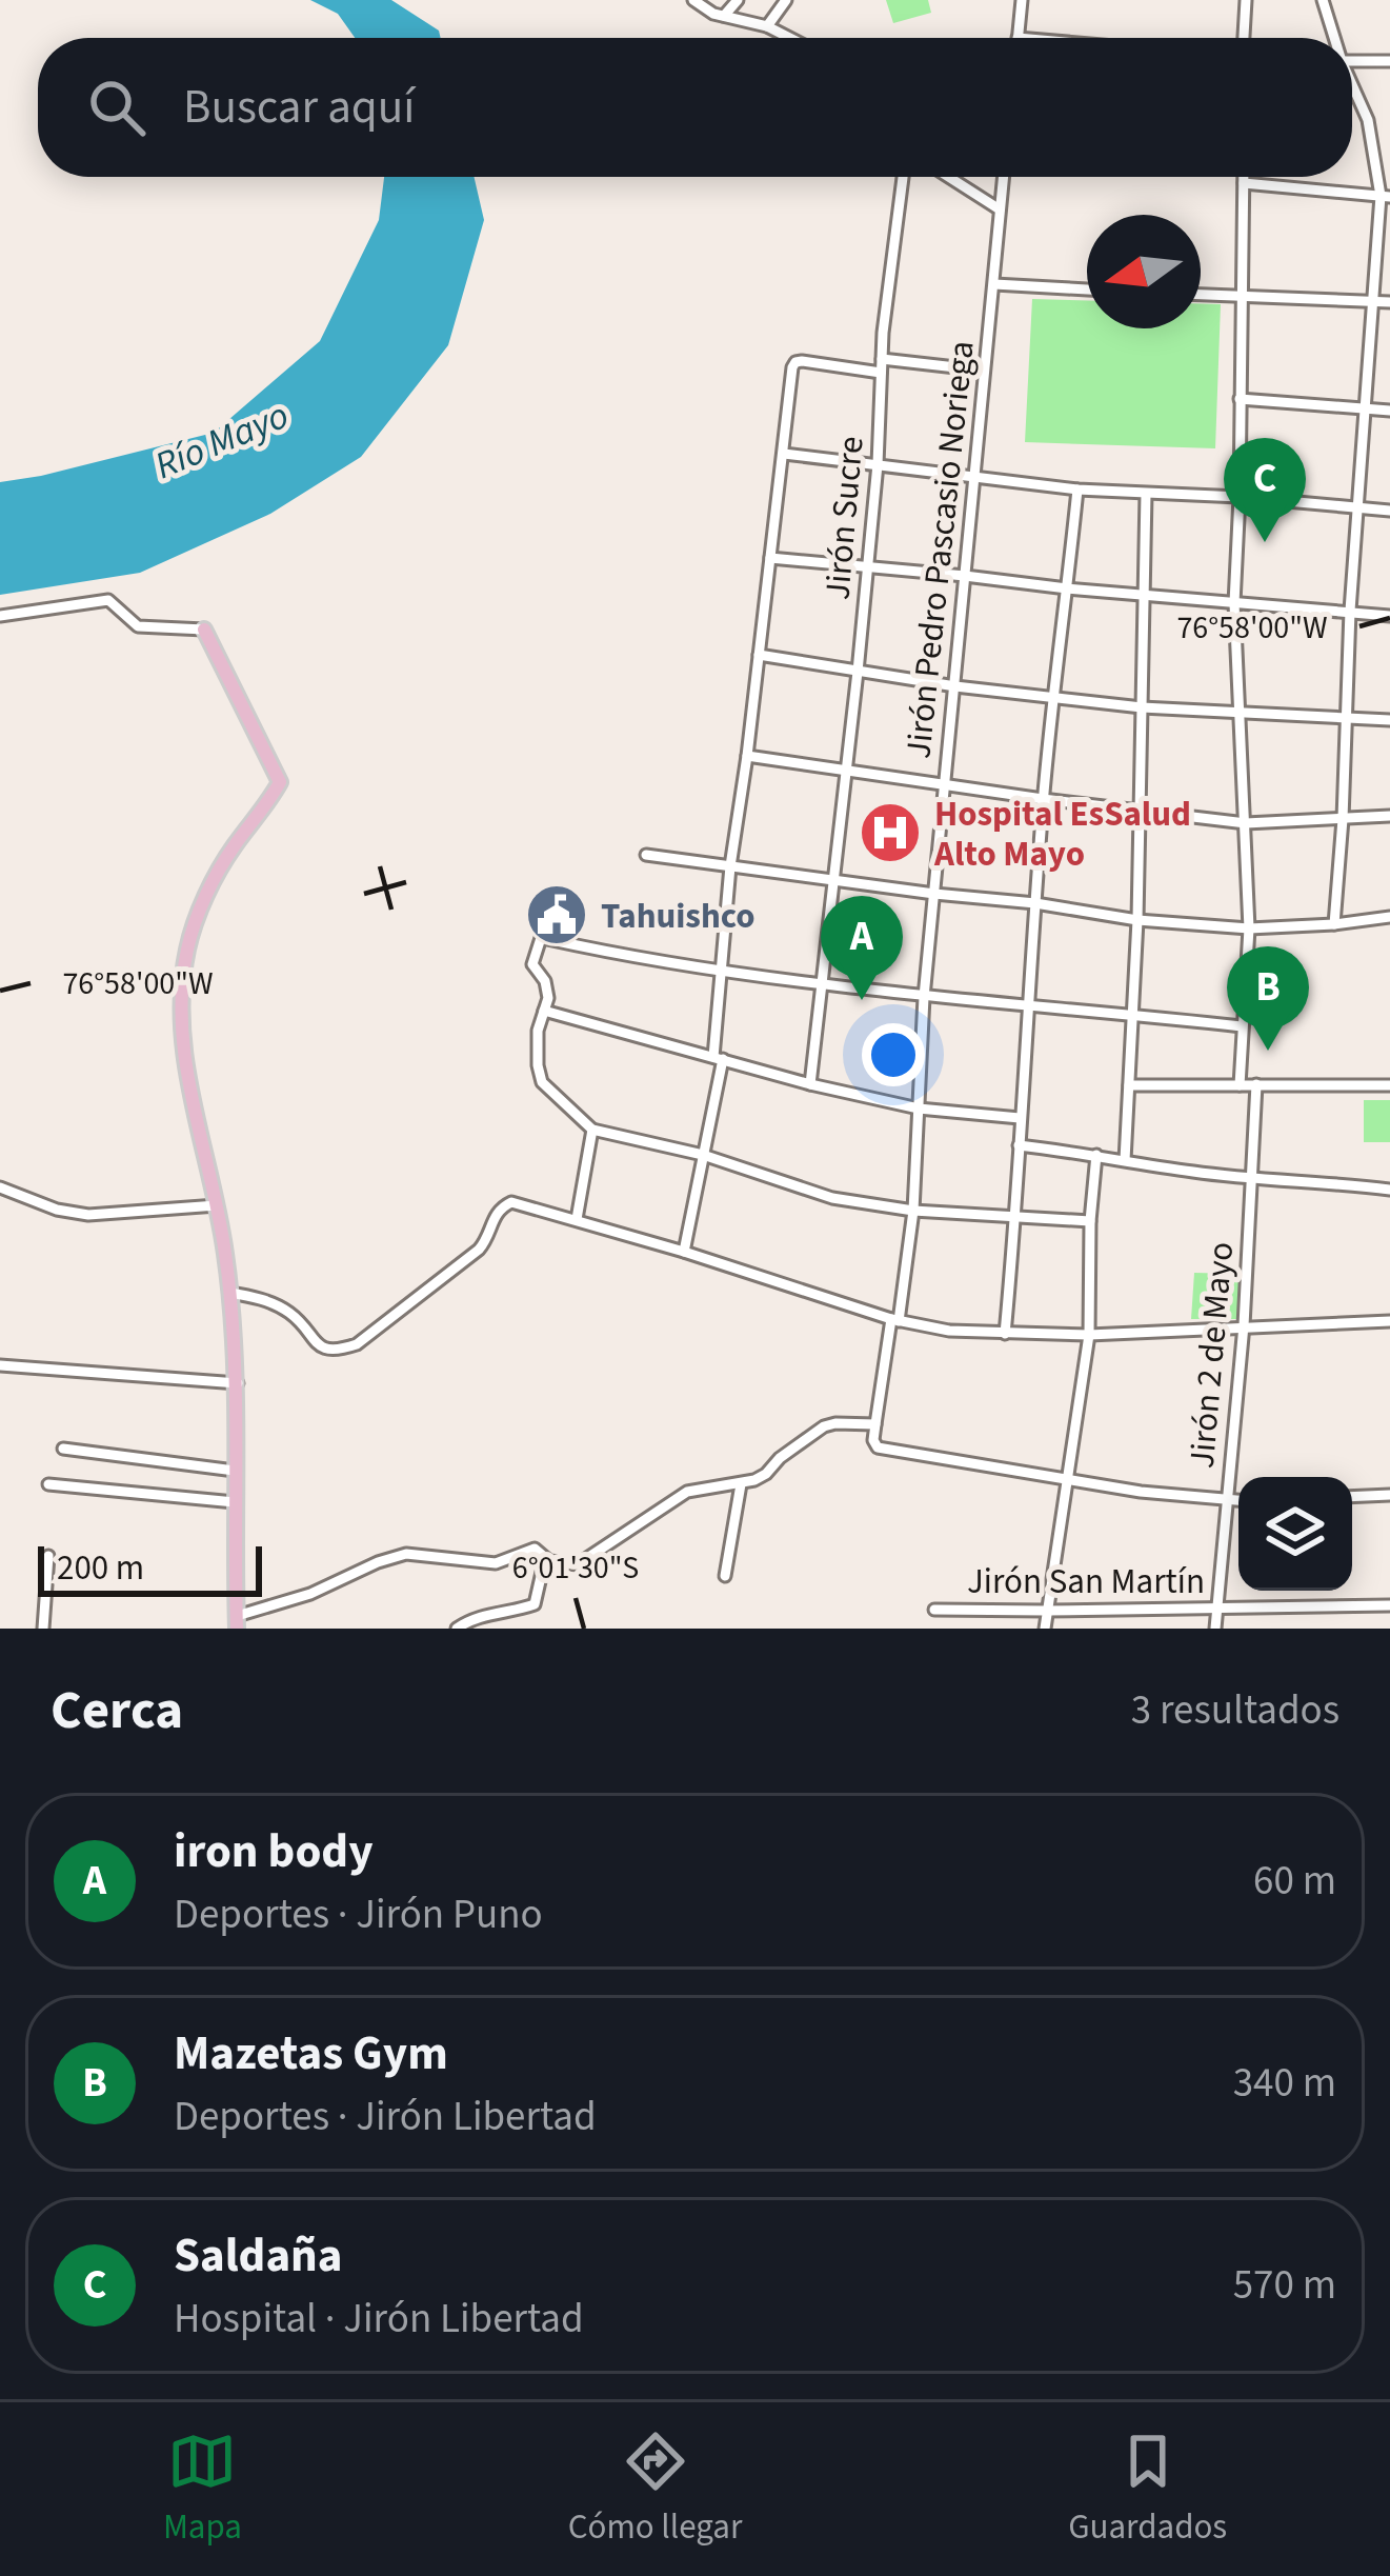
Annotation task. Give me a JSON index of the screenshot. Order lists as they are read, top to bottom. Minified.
{"streets":{"street":["Jirón Sucre","Jirón Pedro Pascasio Noriega","Jirón 2 de Mayo","Jirón San Martín"]},"crossings":[["Jirón 2 de Mayo","Jirón San Martín"]],"water":["Río Mayo"],"places":{"hospital":["Hospital EsSalud Alto Mayo"],"public building":["Tahuishco"]},"scale_bar":"200 m","north":"left","page":{"search":"Buscar aquí","pins":["C","A","B"],"scale":"200 m","heading":["Cerca","3 resultados"],"list":[{"mark":"A","name":"iron body","note":"Deportes · Jirón Puno","value":"60 m"},{"mark":"B","name":"Mazetas Gym","note":"Deportes · Jirón Libertad","value":"340 m"},{"mark":"C","name":"Saldaña","note":"Hospital · Jirón Libertad","value":"570 m"}],"nav":["Mapa","Cómo llegar","Guardados"]},"coordinates":["76°58'00\"W","6°01'30\"S"]}
